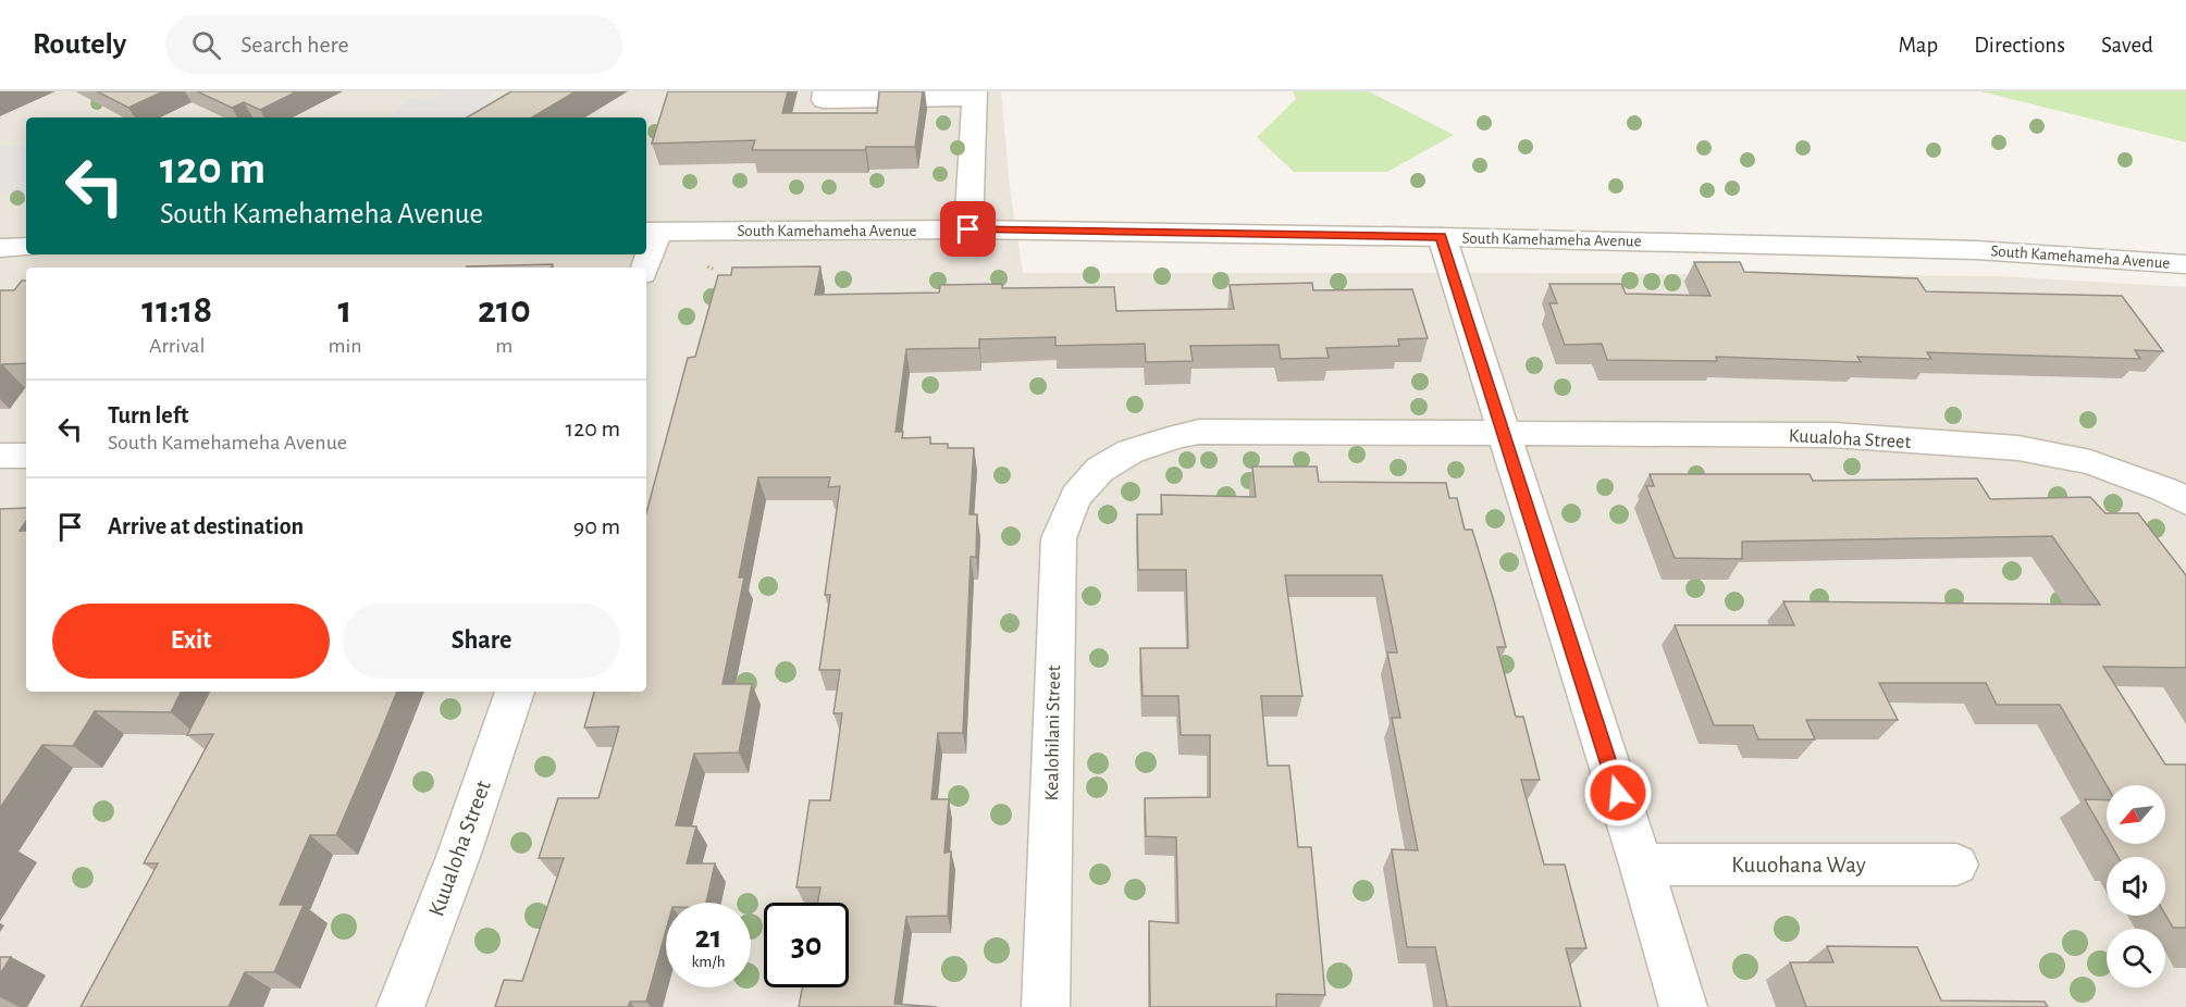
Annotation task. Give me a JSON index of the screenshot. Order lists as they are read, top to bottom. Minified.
{"streets":{"street":["South Kamehameha Avenue","Kuualoha Street","Kealohilani Street","Kuuohana Way"]},"crossings":[["Kuualoha Street","Kealohilani Street"]],"north":"bottom left","page":{"header":"Routely","search":"Search here","nav":["Map","Directions","Saved"],"turn":["120 m","South Kamehameha Avenue"],"eta":["11:18","Arrival","1","min","210","m"],"list":[{"name":"Turn left","note":"South Kamehameha Avenue","value":"120 m"},{"name":"Arrive at destination","value":"90 m"}],"buttons":["Exit","Share"],"speed":"21 km/h","limit":"30"}}
